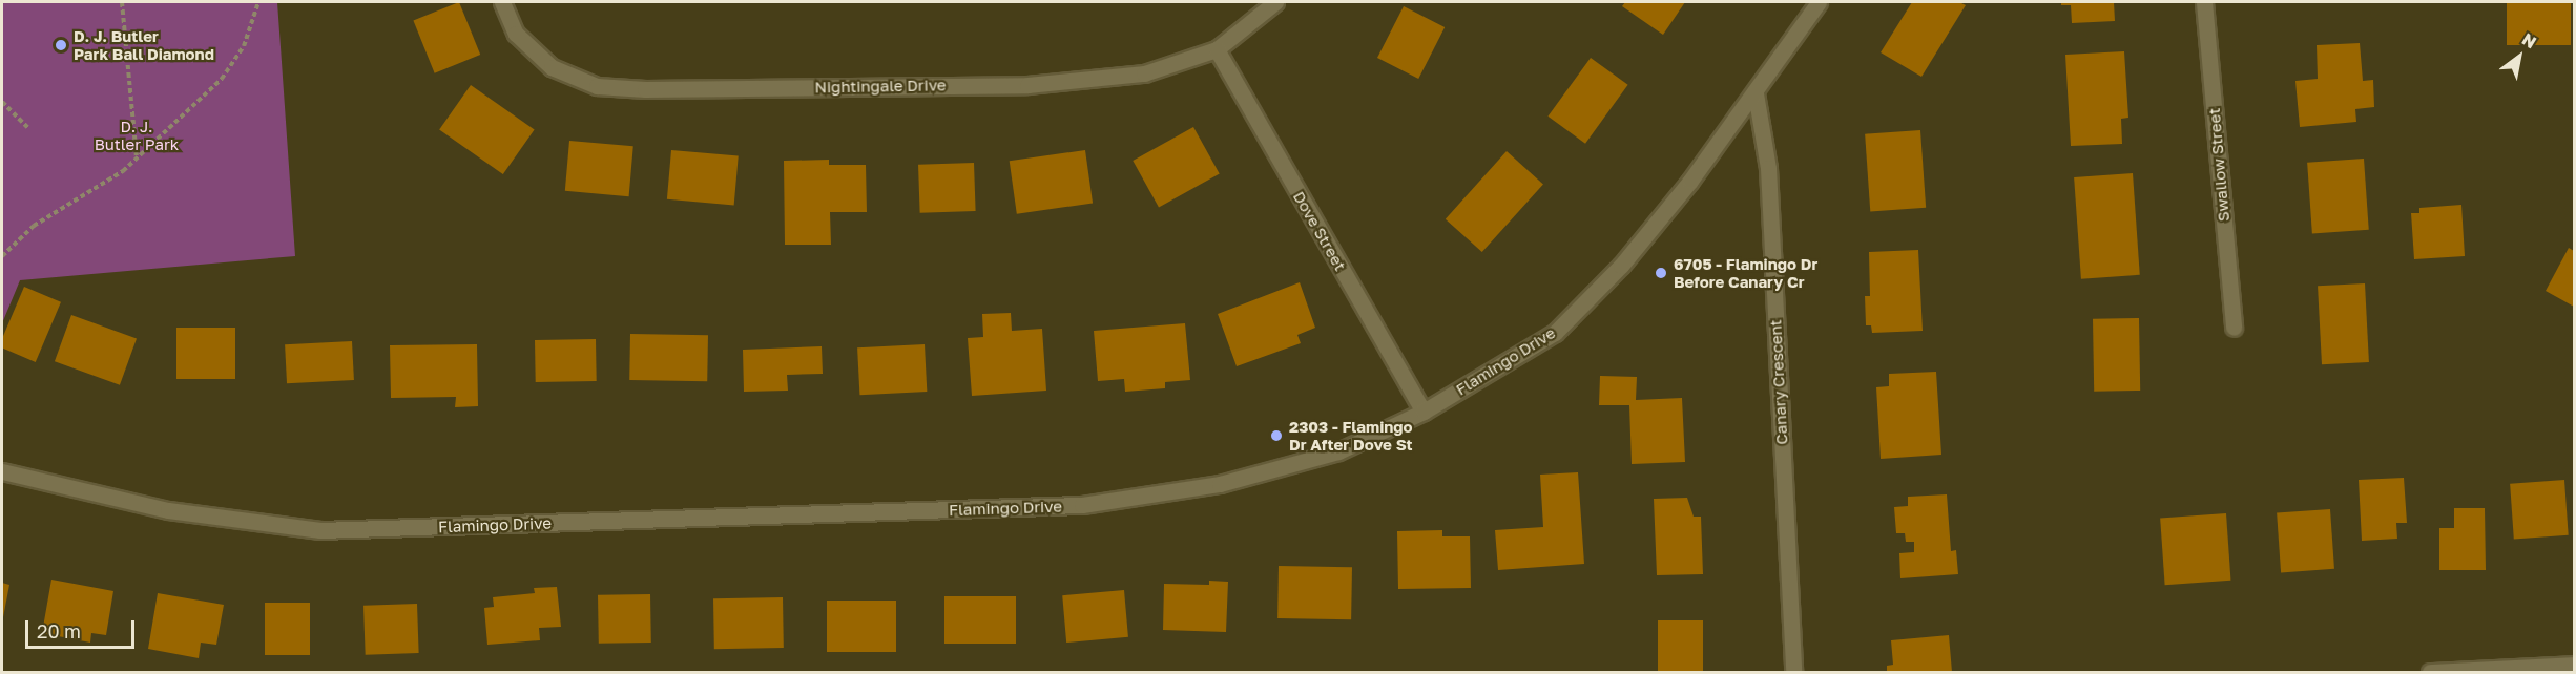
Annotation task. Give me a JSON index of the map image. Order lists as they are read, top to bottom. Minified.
{"streets":{"street":["Nightingale Drive","Swallow Street","Dove Street","Flamingo Drive","Canary Crescent"]},"crossings":[["Nightingale Drive","Dove Street"],["Dove Street","Flamingo Drive"],["Flamingo Drive","Canary Crescent"]],"parks":["D. J. Butler Park"],"places":["D. J. Butler Park Ball Diamond","6705 - Flamingo Dr Before Canary Cr","2303 - Flamingo Dr After Dove St"],"scale_bar":"20 m","north":"top right"}
